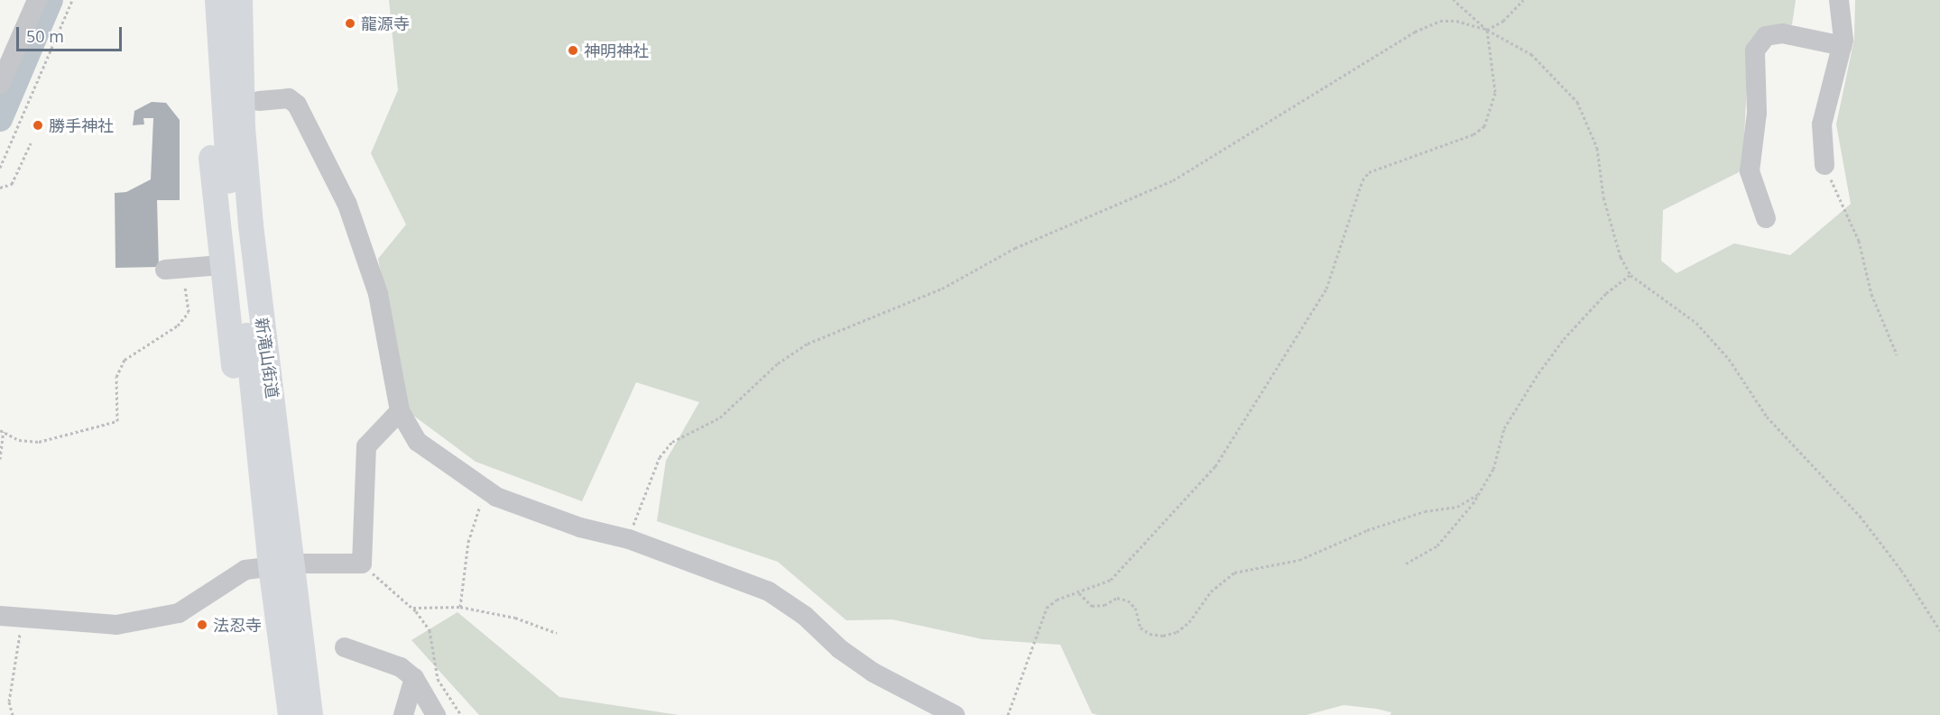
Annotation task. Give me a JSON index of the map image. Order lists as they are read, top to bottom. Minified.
{"streets":{"main road":["新滝山街道"]},"places":["龍源寺","神明神社","勝手神社","法忍寺"],"scale_bar":"50 m"}
